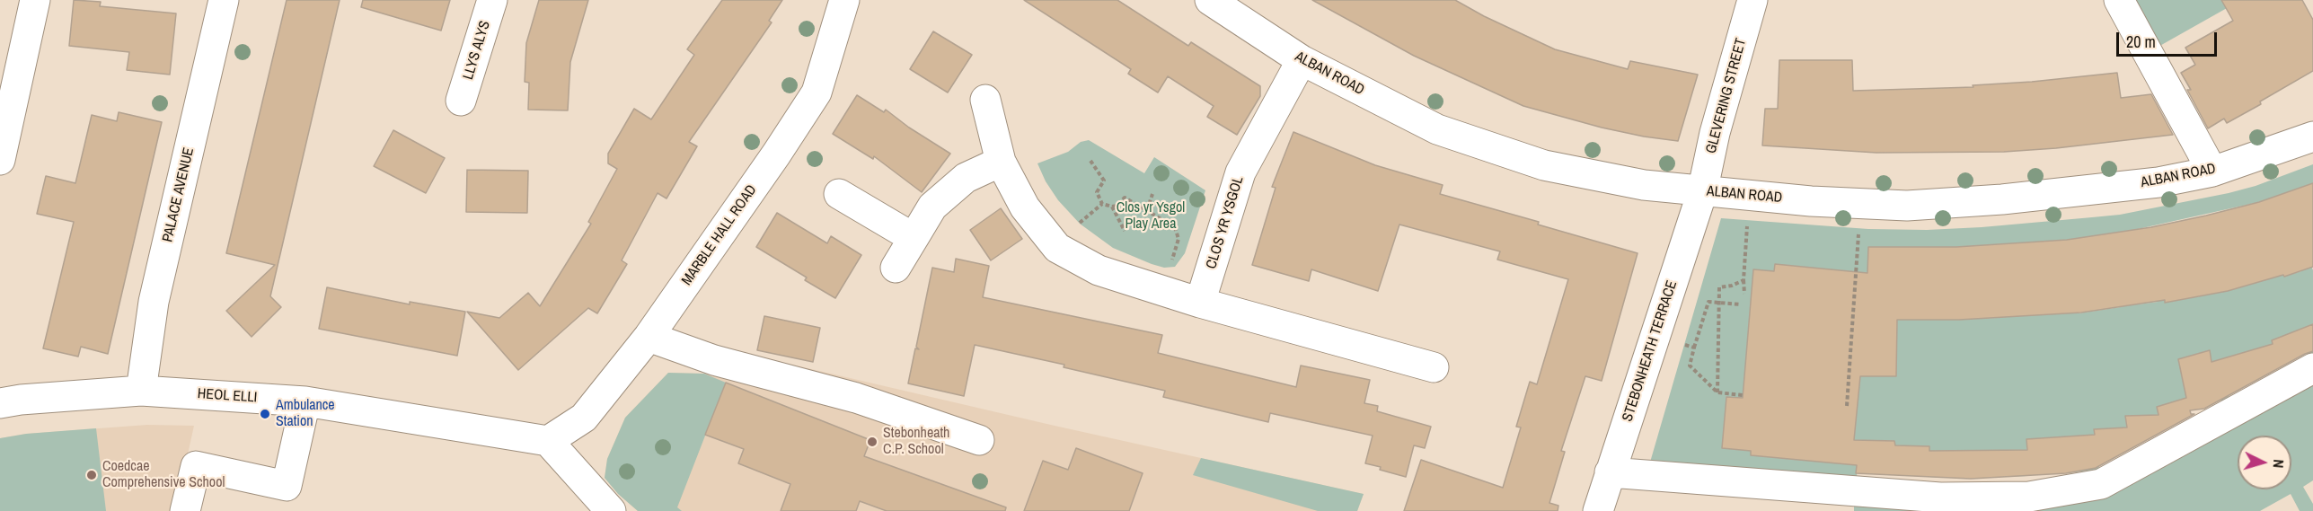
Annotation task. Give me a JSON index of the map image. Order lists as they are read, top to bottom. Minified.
{"streets":{"street":["LLYS ALYS","ALBAN ROAD","GLEVERING STREET","PALACE AVENUE","CLOS YR YSGOL","MARBLE HALL ROAD","STEBONHEATH TERRACE","HEOL ELLI"]},"crossings":[["ALBAN ROAD","GLEVERING STREET"],["ALBAN ROAD","CLOS YR YSGOL"],["ALBAN ROAD","STEBONHEATH TERRACE"],["GLEVERING STREET","STEBONHEATH TERRACE"],["PALACE AVENUE","HEOL ELLI"],["MARBLE HALL ROAD","HEOL ELLI"]],"parks":["Clos yr Ysgol Play Area"],"places":["Ambulance Station","Stebonheath C.P. School","Coedcae Comprehensive School"],"scale_bar":"20 m","north":"right"}
